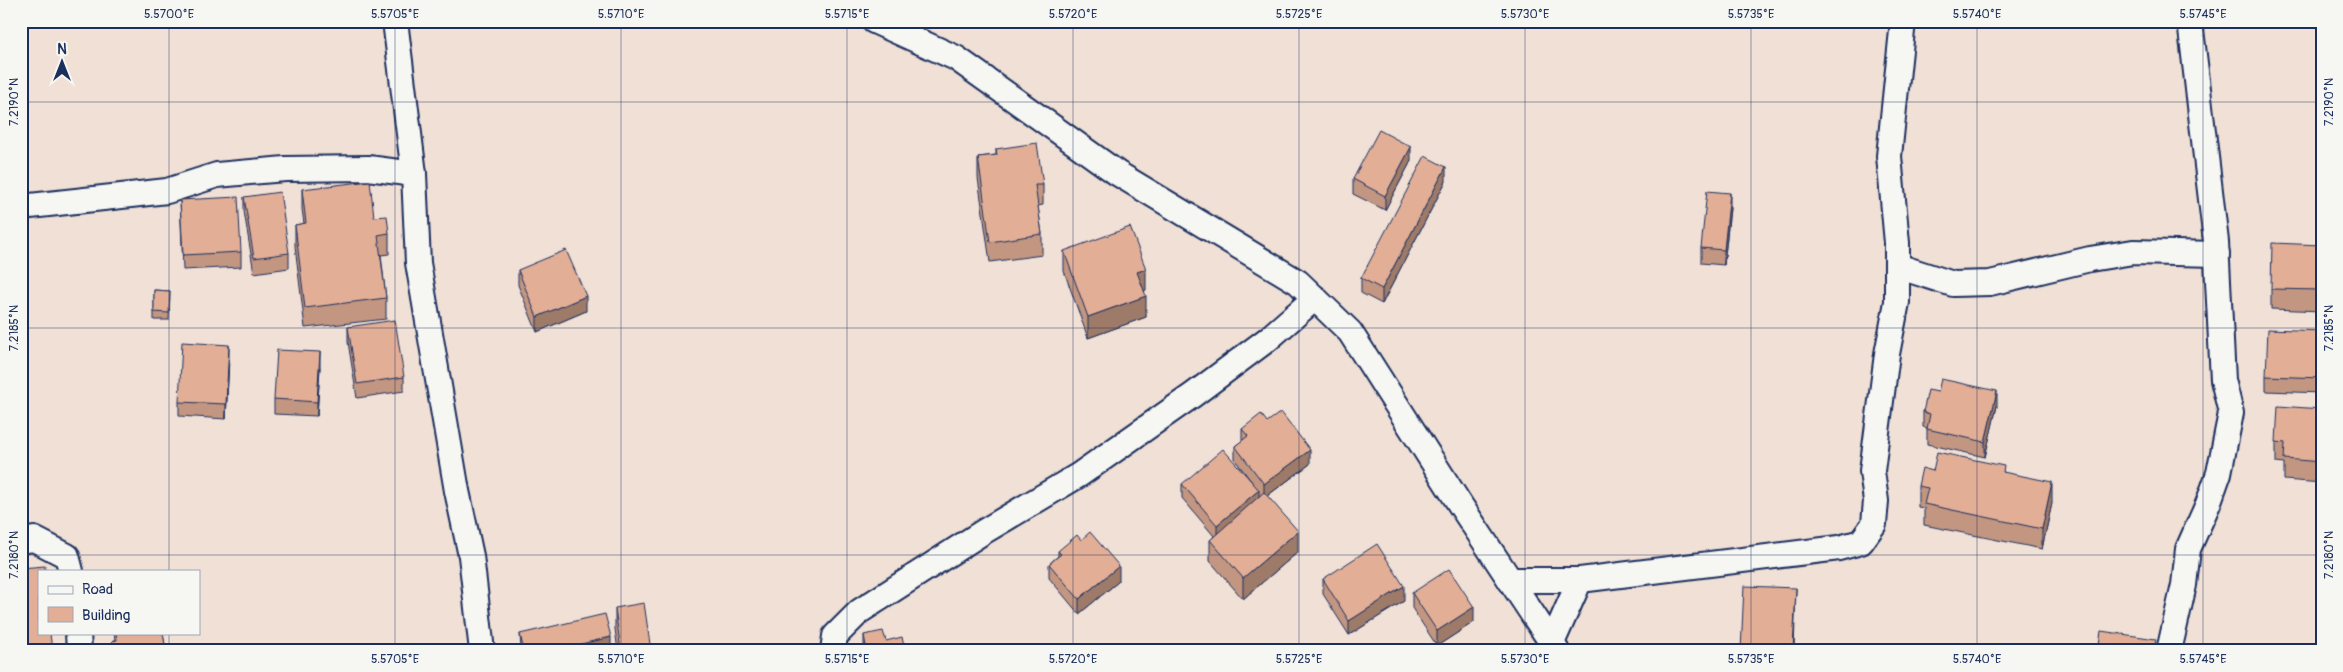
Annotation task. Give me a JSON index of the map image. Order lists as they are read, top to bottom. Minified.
{"legend":["Road","Building"],"north":"top","coordinates":["5.5700°E","5.5705°E","5.5710°E","5.5715°E","5.5720°E","5.5725°E","5.5730°E","5.5735°E","5.5740°E","5.5745°E","7.2190°N","7.2185°N","7.2180°N"]}
